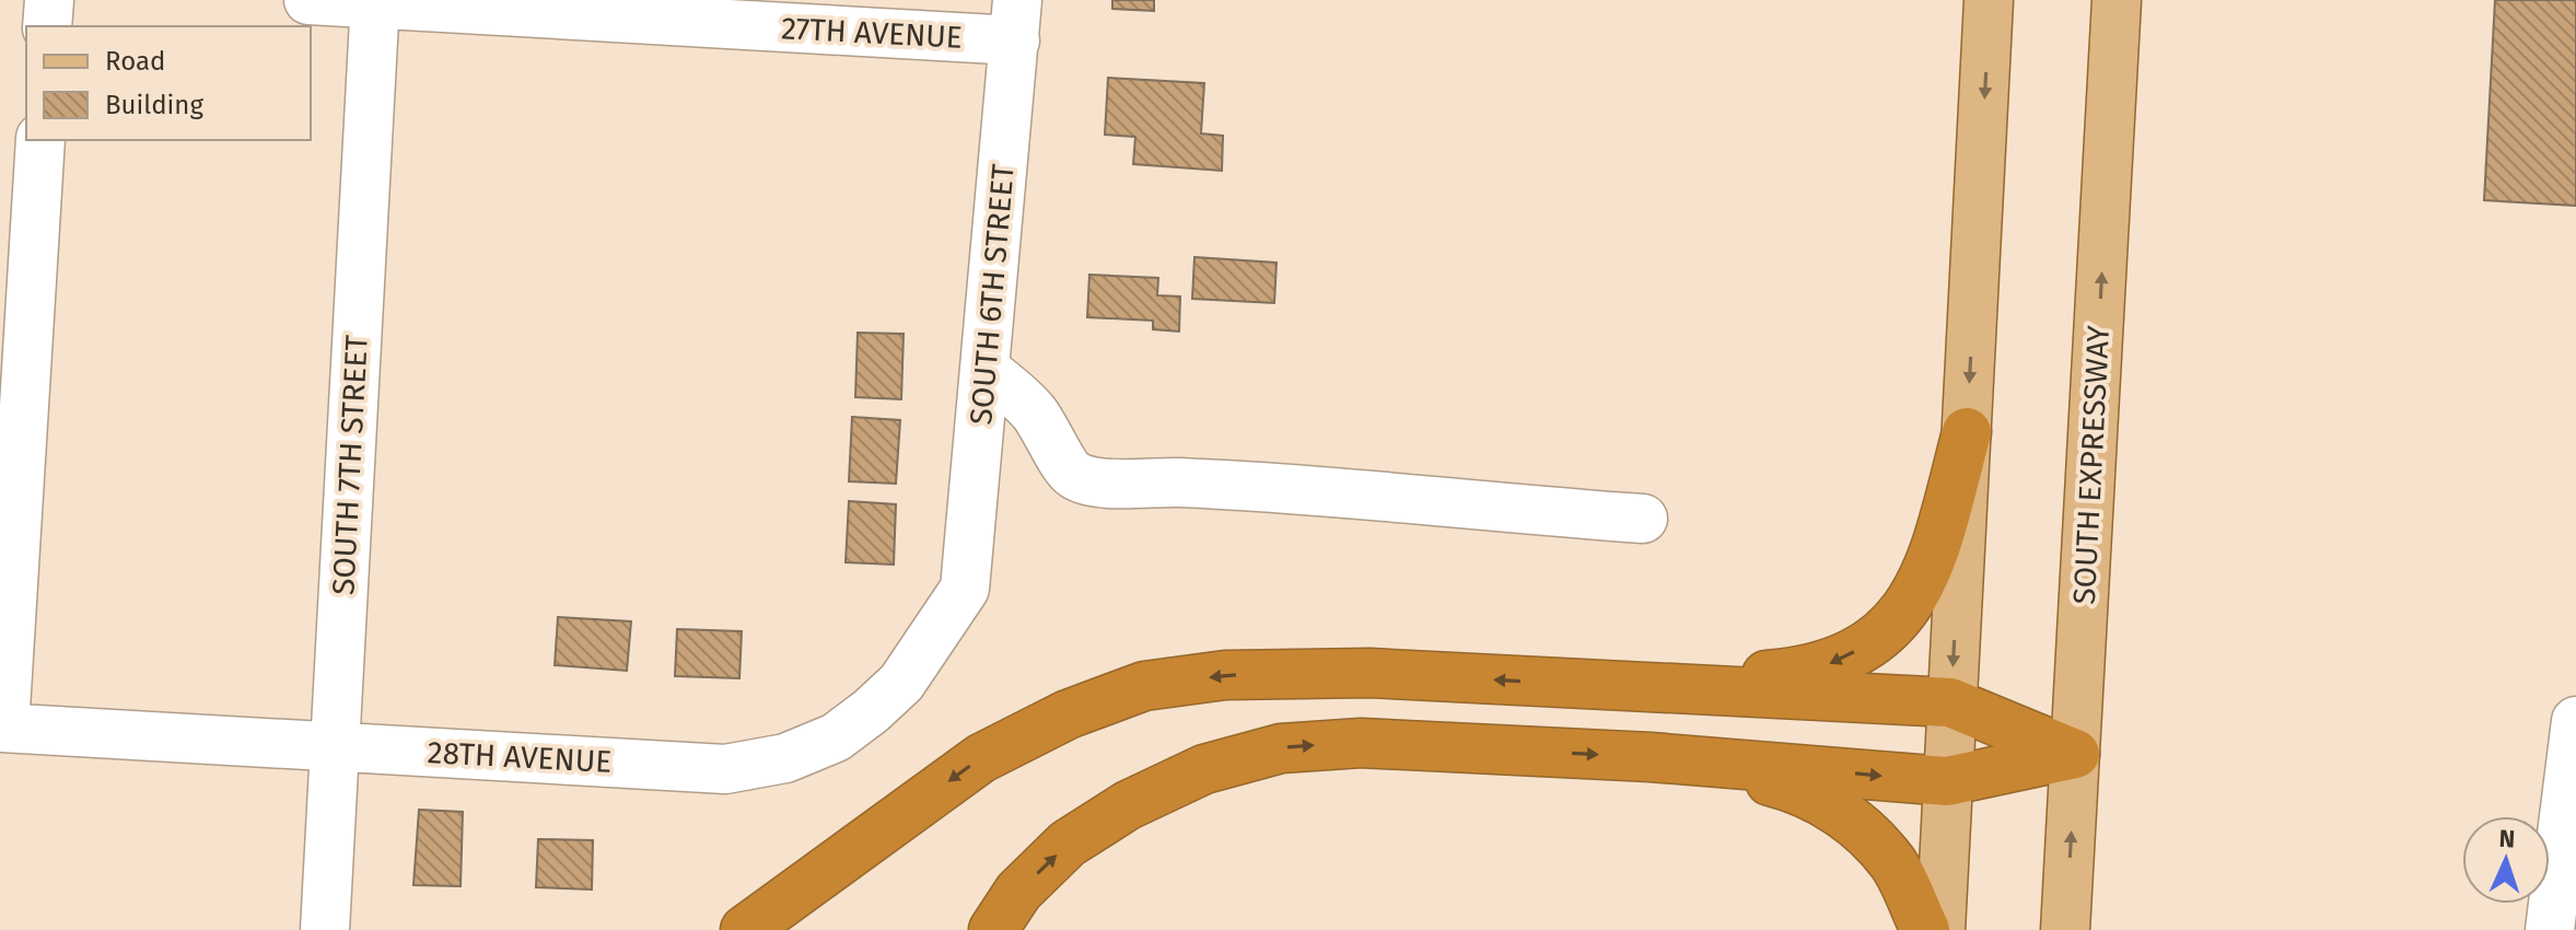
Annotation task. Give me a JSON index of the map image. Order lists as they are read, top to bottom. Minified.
{"streets":{"main road":["SOUTH EXPRESSWAY"],"street":["27TH AVENUE","SOUTH 6TH STREET","SOUTH 7TH STREET","28TH AVENUE"]},"crossings":[["27TH AVENUE","SOUTH 6TH STREET"],["27TH AVENUE","SOUTH 7TH STREET"],["SOUTH 6TH STREET","28TH AVENUE"],["SOUTH 7TH STREET","28TH AVENUE"]],"legend":["Road","Building"],"north":"top"}
